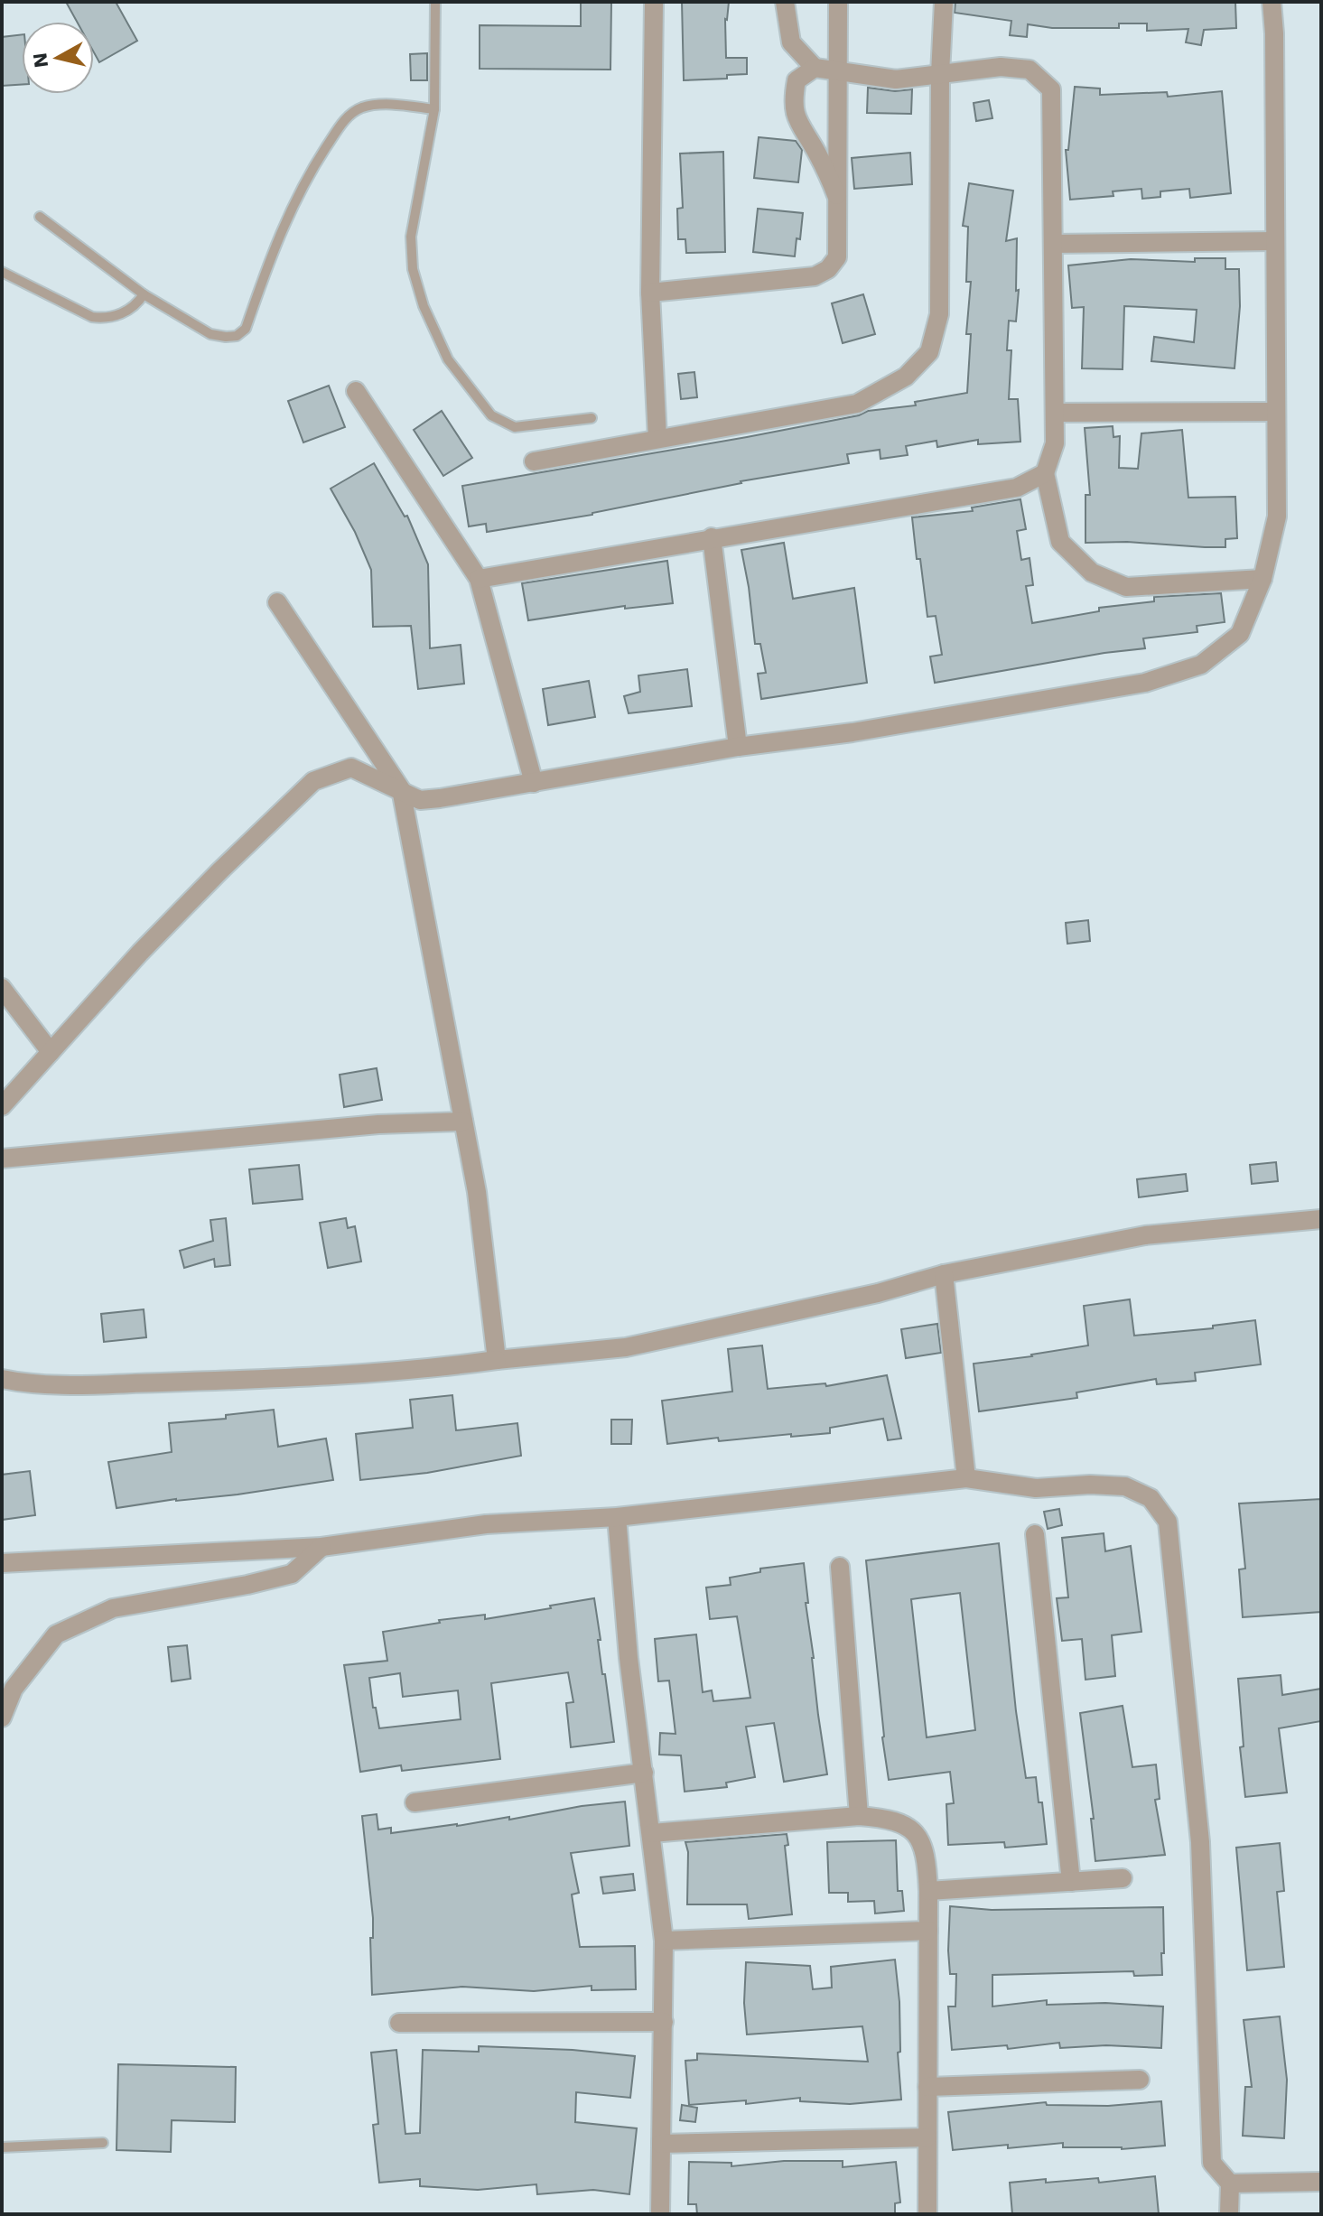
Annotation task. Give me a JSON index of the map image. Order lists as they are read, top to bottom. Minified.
{"north":"left"}
